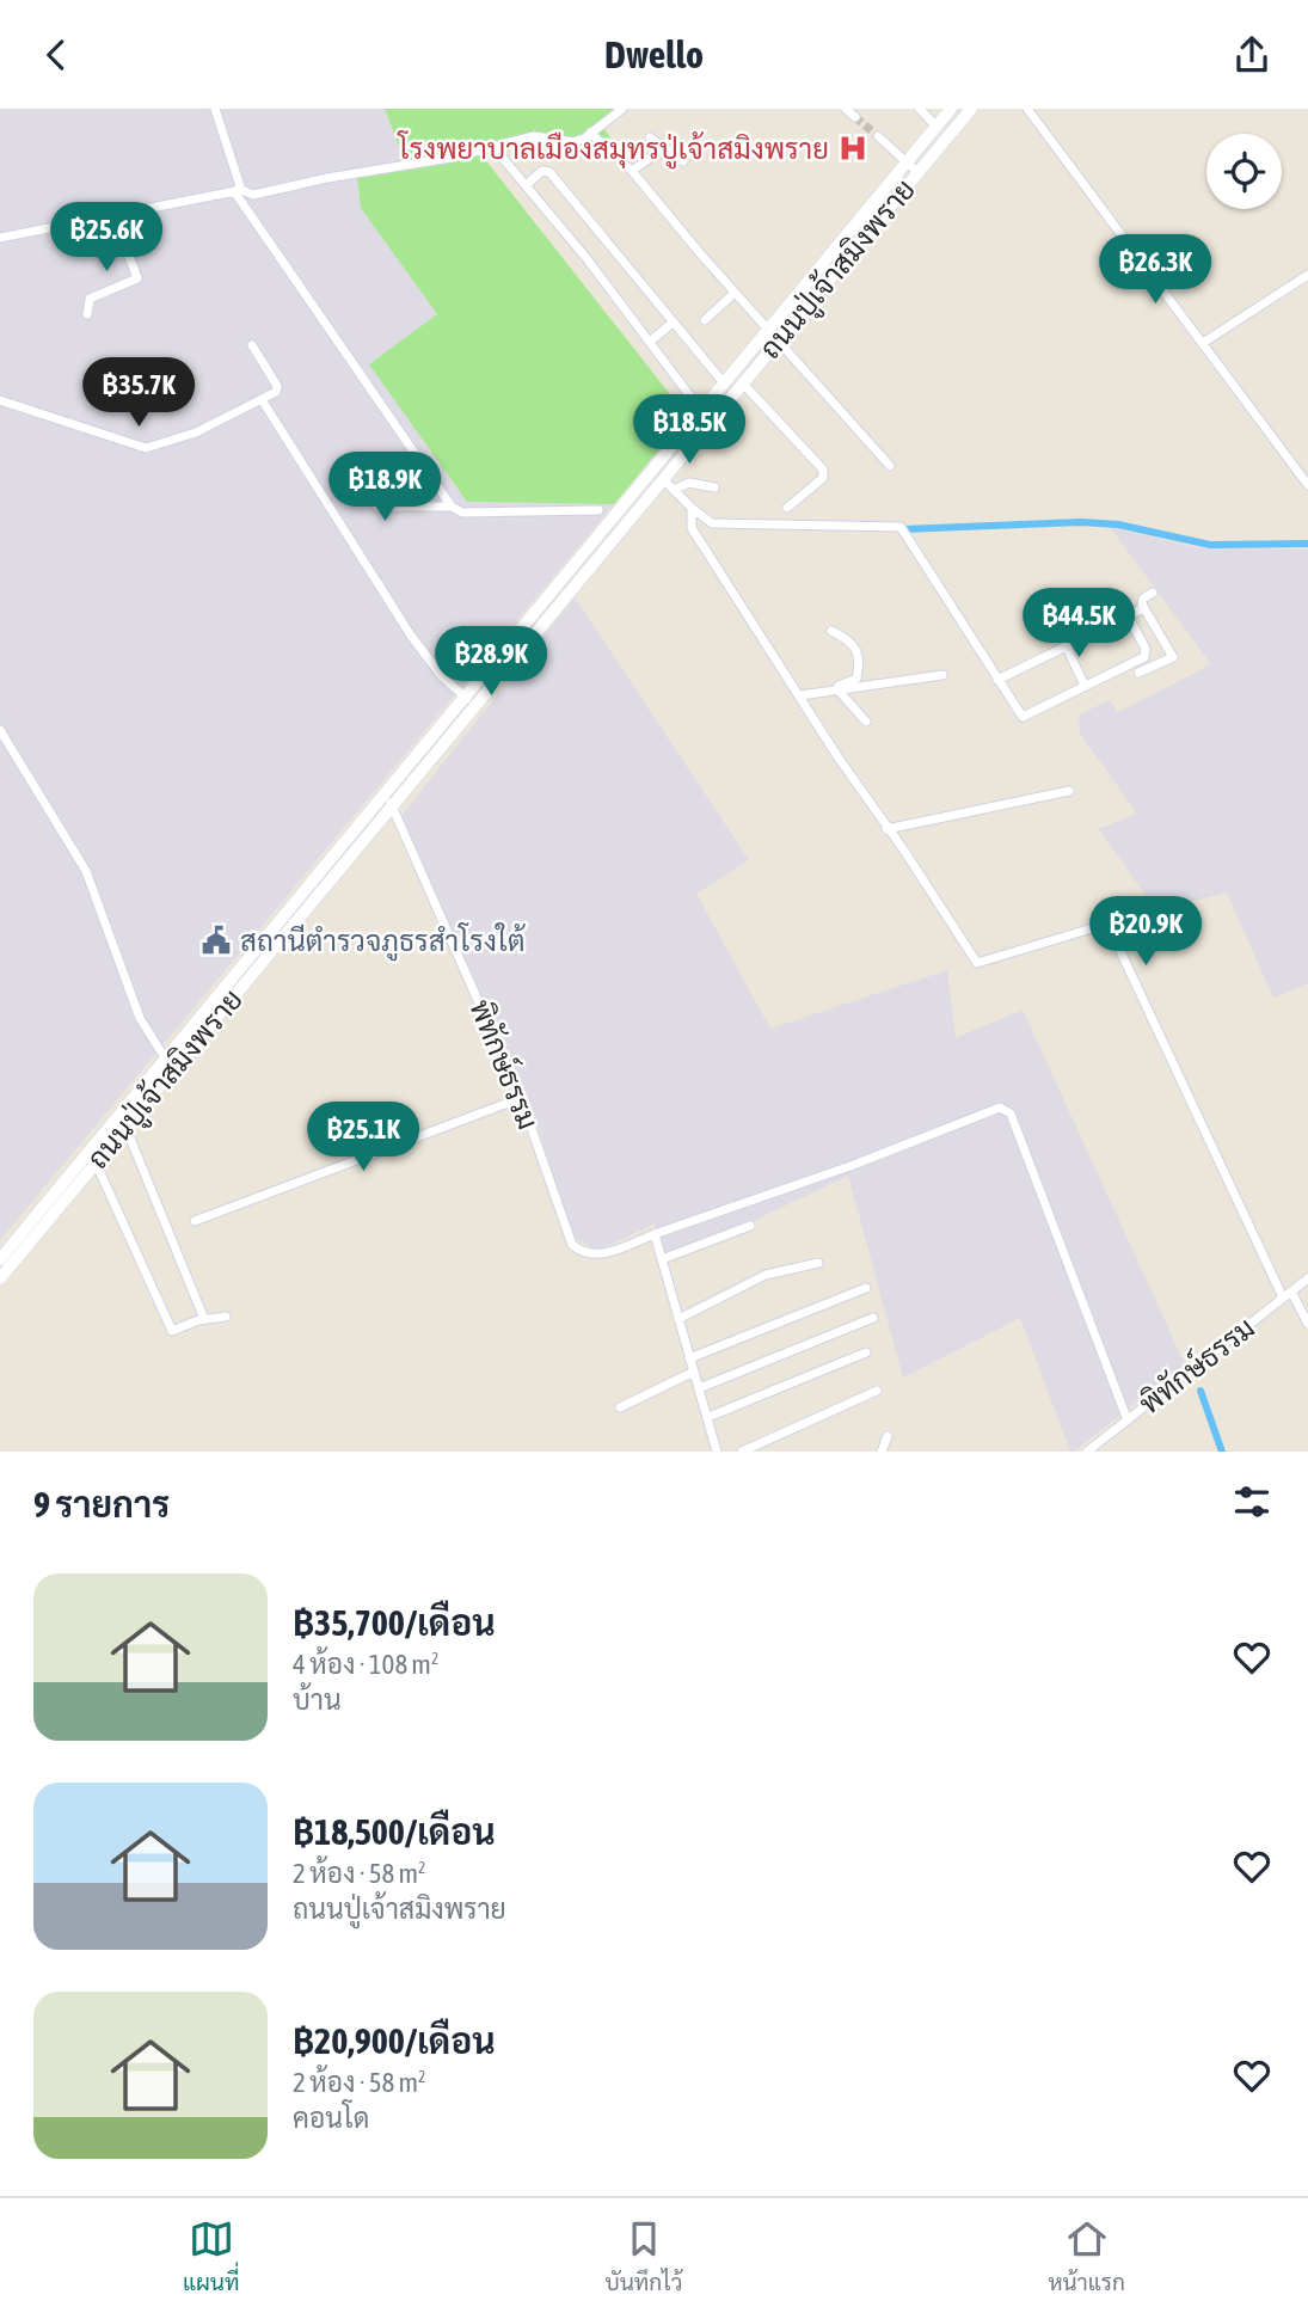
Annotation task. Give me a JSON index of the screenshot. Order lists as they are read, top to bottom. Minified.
{"streets":{"main road":["ถนนปู่เจ้าสมิงพราย"],"street":["พิทักษ์ธรรม"]},"crossings":[["ถนนปู่เจ้าสมิงพราย","พิทักษ์ธรรม"]],"places":{"hospital":["โรงพยาบาลเมืองสมุทรปู่เจ้าสมิงพราย"],"public building":["สถานีตำรวจภูธรสำโรงใต้"]},"page":{"header":"Dwello","price":["฿25.6K","฿26.3K","฿35.7K","฿18.5K","฿18.9K","฿44.5K","฿28.9K","฿20.9K","฿25.1K"],"heading":"9 รายการ","list":[{"name":"฿35,700/เดือน","note":"4 ห้อง · 108 m² · บ้าน"},{"name":"฿18,500/เดือน","note":"2 ห้อง · 58 m² · ถนนปู่เจ้าสมิงพราย"},{"name":"฿20,900/เดือน","note":"2 ห้อง · 58 m² · คอนโด"}],"tabs":["แผนที่","บันทึกไว้","หน้าแรก"]}}
